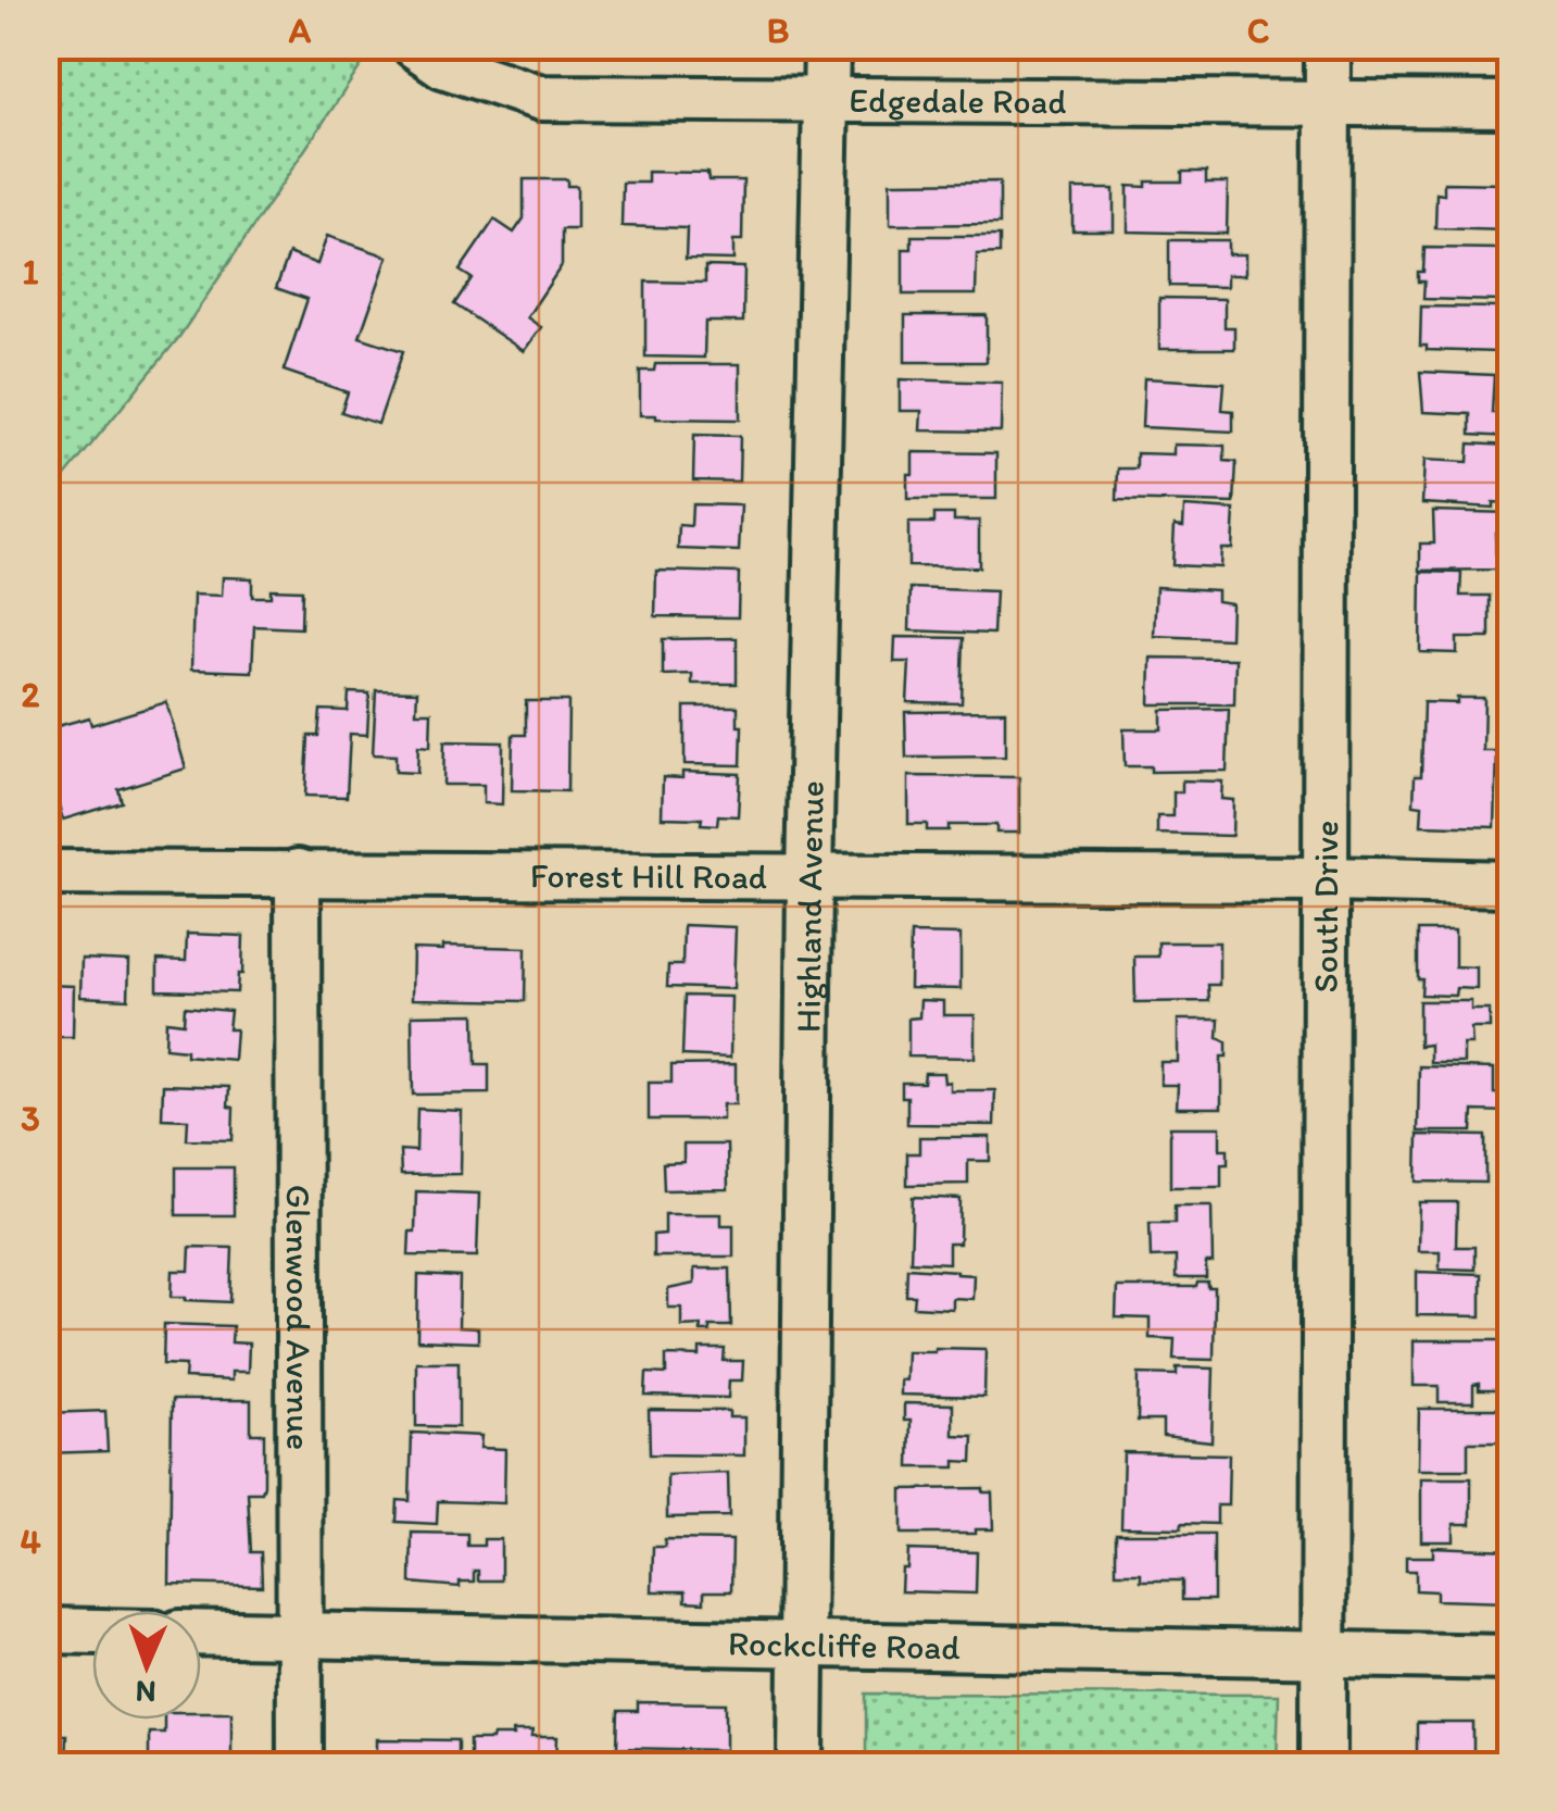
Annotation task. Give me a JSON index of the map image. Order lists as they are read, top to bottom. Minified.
{"streets":{"street":["Edgedale Road","Forest Hill Road","Highland Avenue","South Drive","Glenwood Avenue","Rockcliffe Road"]},"crossings":[["Edgedale Road","Highland Avenue"],["Edgedale Road","South Drive"],["Forest Hill Road","Highland Avenue"],["Forest Hill Road","South Drive"],["Forest Hill Road","Glenwood Avenue"],["Highland Avenue","Rockcliffe Road"],["South Drive","Rockcliffe Road"],["Glenwood Avenue","Rockcliffe Road"]],"north":"bottom","grid":{"columns":["A","B","C"],"rows":["1","2","3","4"]}}
